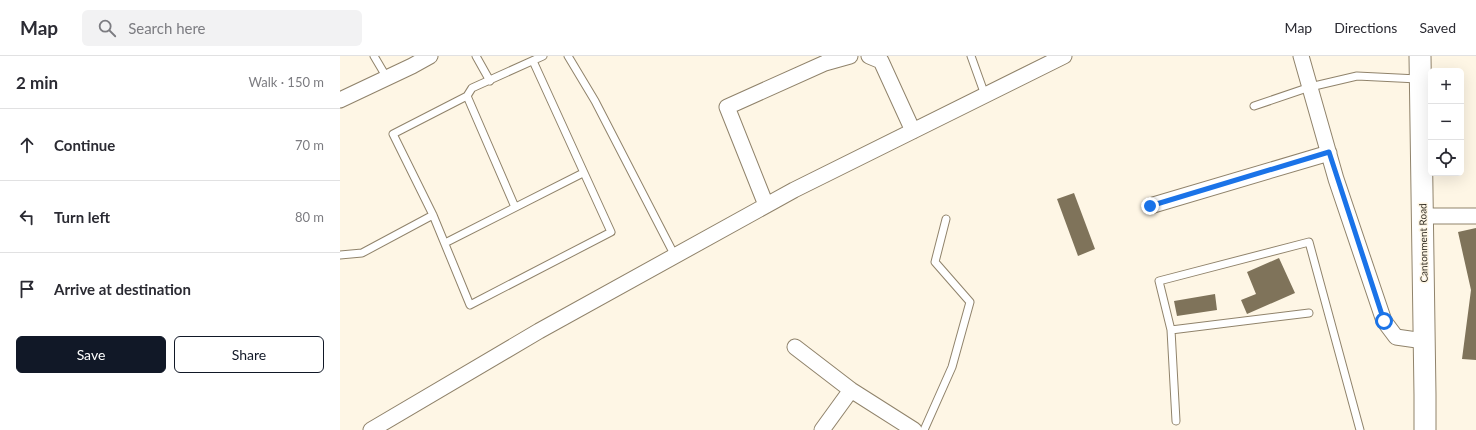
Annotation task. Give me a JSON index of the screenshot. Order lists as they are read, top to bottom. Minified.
{"streets":{"street":["Cantonment Road"]},"page":{"header":"Map","search":"Search here","nav":["Map","Directions","Saved"],"heading":["2 min","Walk · 150 m"],"map_buttons":["+","−"],"list":[["Continue","70 m"],["Turn left","80 m"],"Arrive at destination"],"buttons":["Save","Share"]}}
